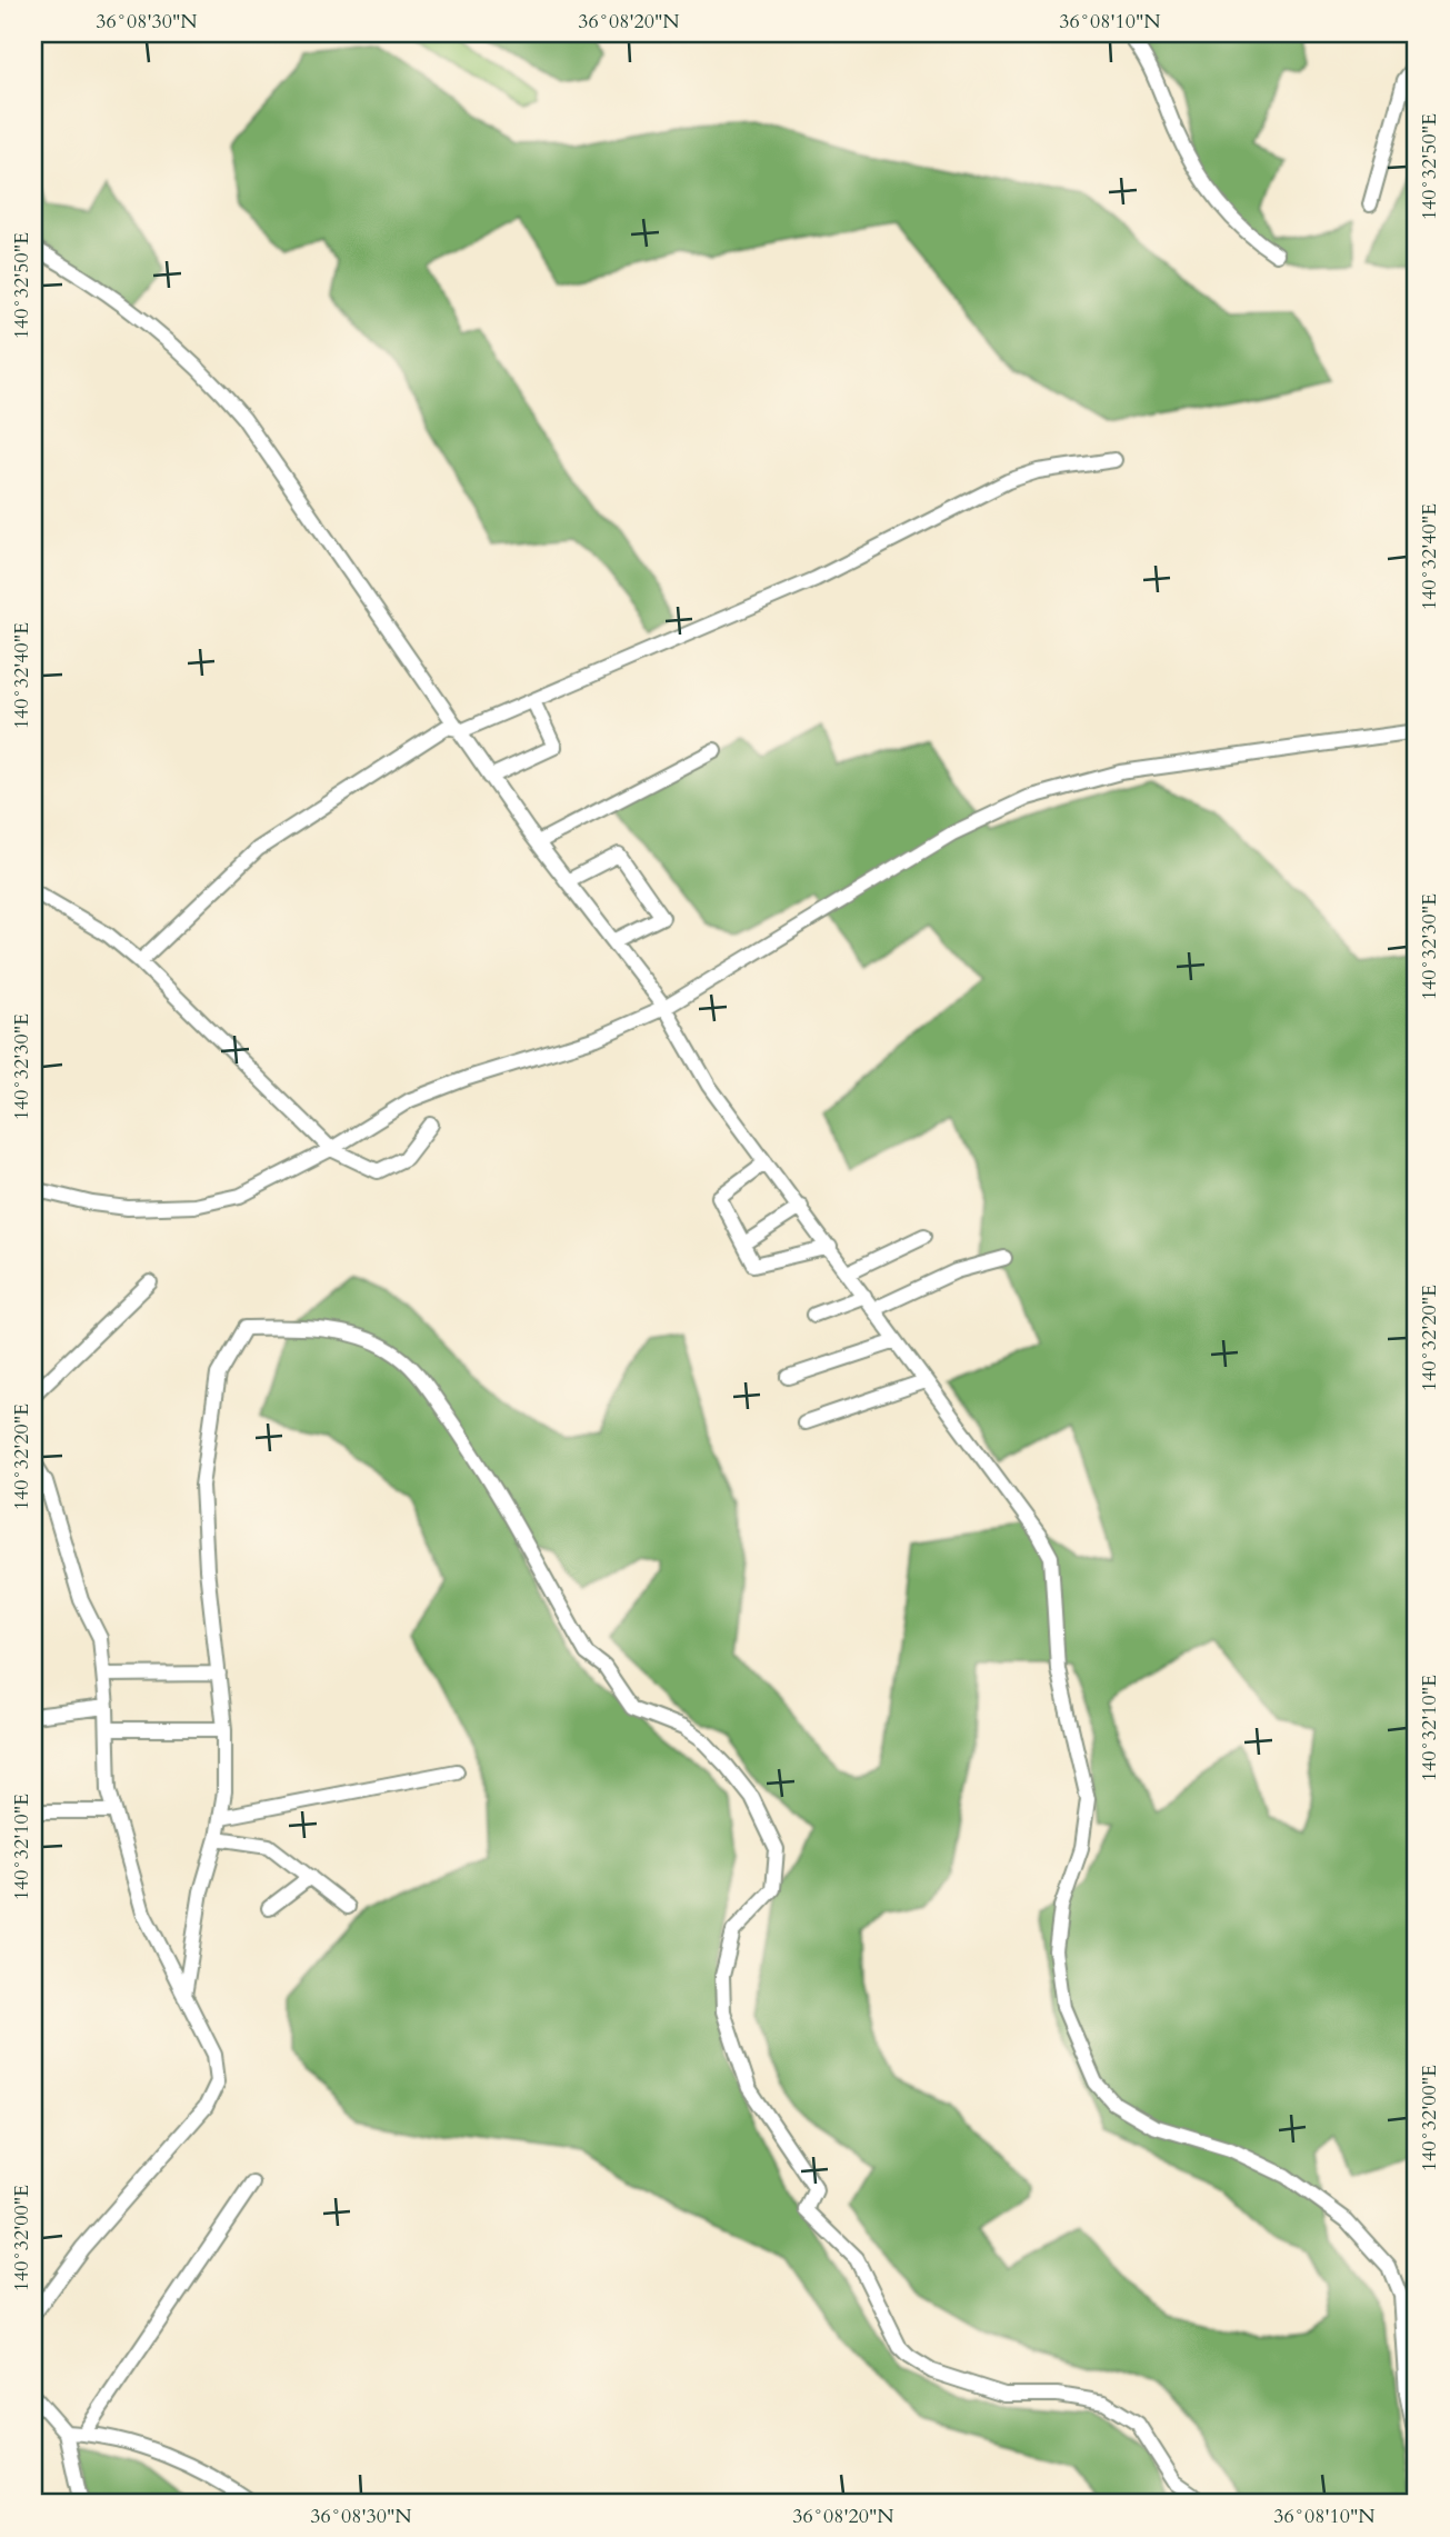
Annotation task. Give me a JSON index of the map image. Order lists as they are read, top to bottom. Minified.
{"coordinates":["36°08'30\"N","36°08'20\"N","36°08'10\"N","140°32'50\"E","140°32'40\"E","140°32'30\"E","140°32'20\"E","140°32'10\"E","140°32'00\"E"]}
